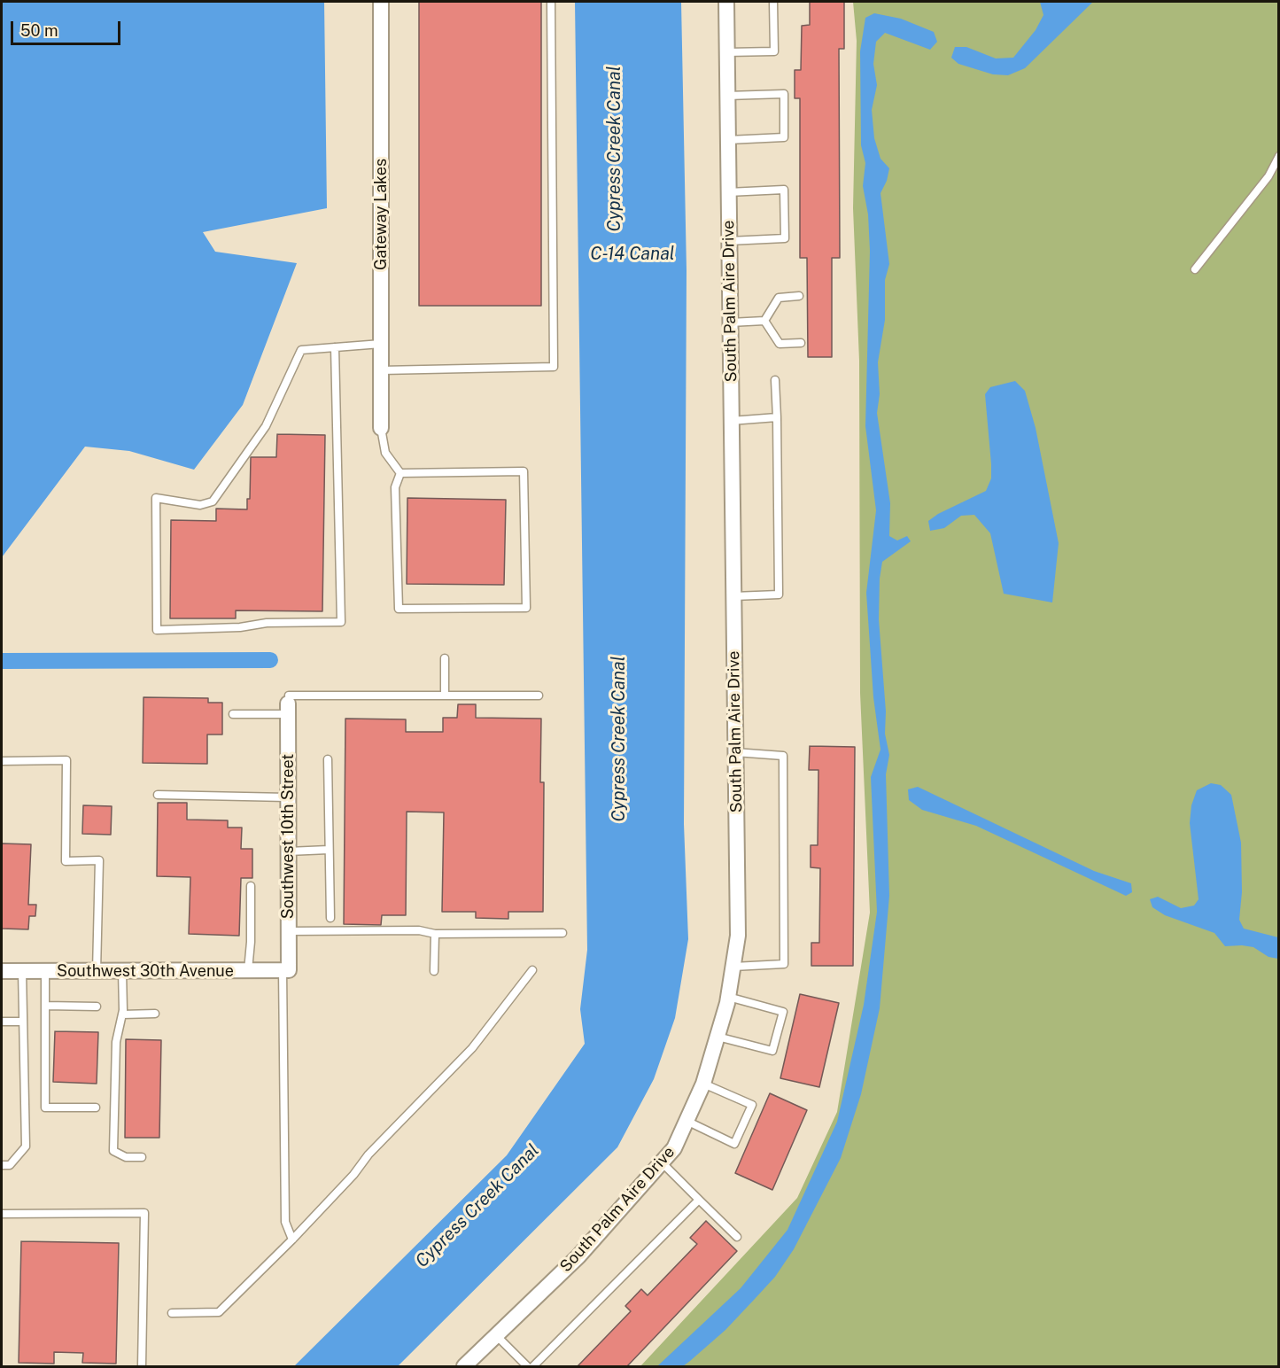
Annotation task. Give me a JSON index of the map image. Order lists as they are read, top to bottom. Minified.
{"streets":{"street":["Gateway Lakes","South Palm Aire Drive","Southwest 10th Street","Southwest 30th Avenue"]},"crossings":[["Southwest 10th Street","Southwest 30th Avenue"]],"water":["Cypress Creek Canal","C-14 Canal"],"scale_bar":"50 m"}
